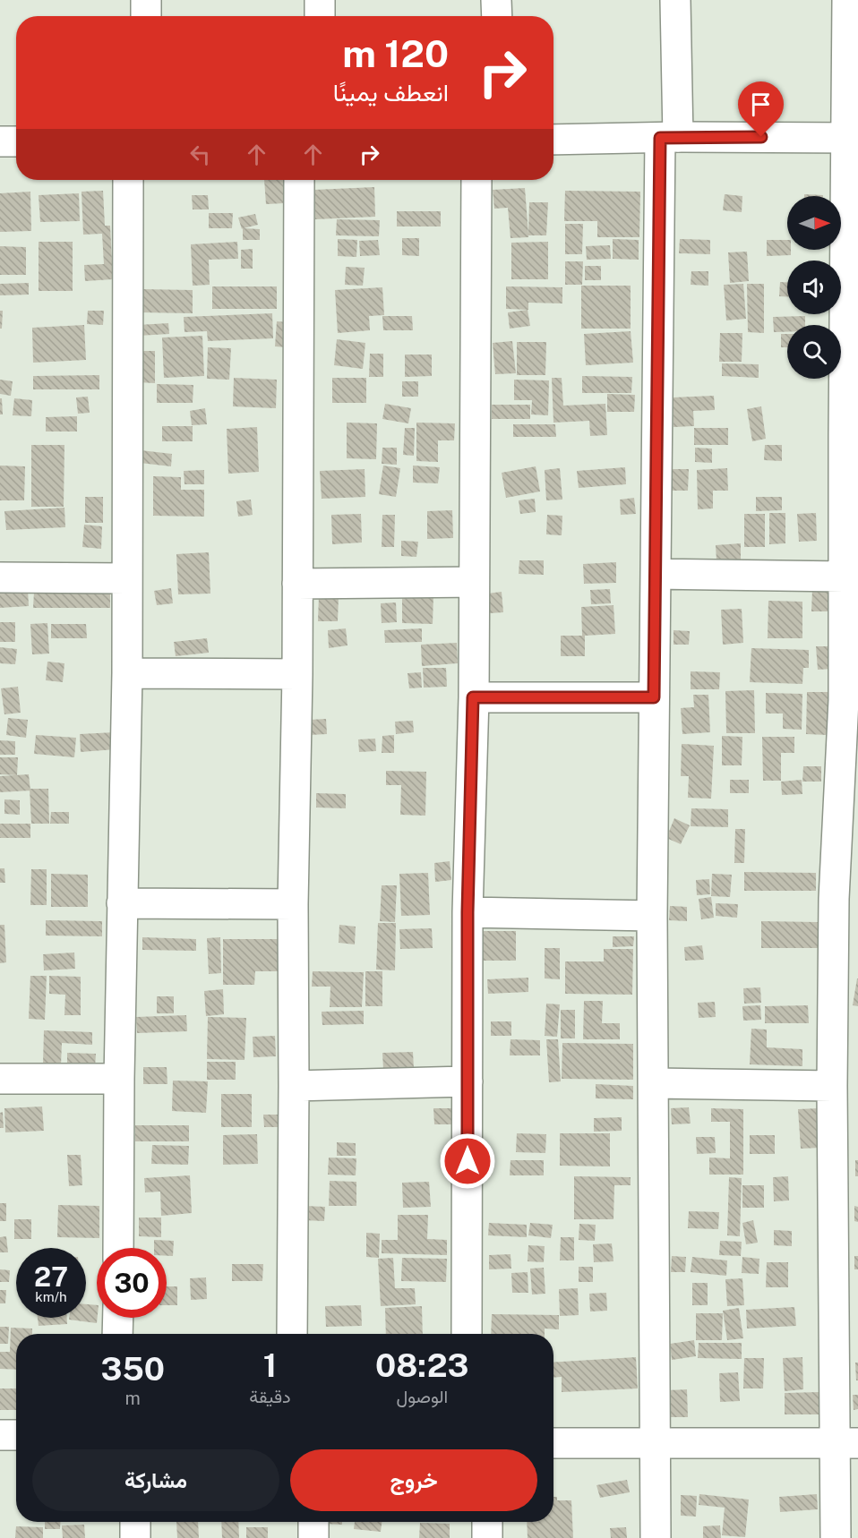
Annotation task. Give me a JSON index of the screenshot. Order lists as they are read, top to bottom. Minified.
{"north":"right","page":{"turn":["120 m","انعطف يمينًا"],"speed":"27 km/h","limit":"30","eta":["08:23","الوصول","1","دقيقة","350","m"],"buttons":["خروج","مشاركة"]}}
